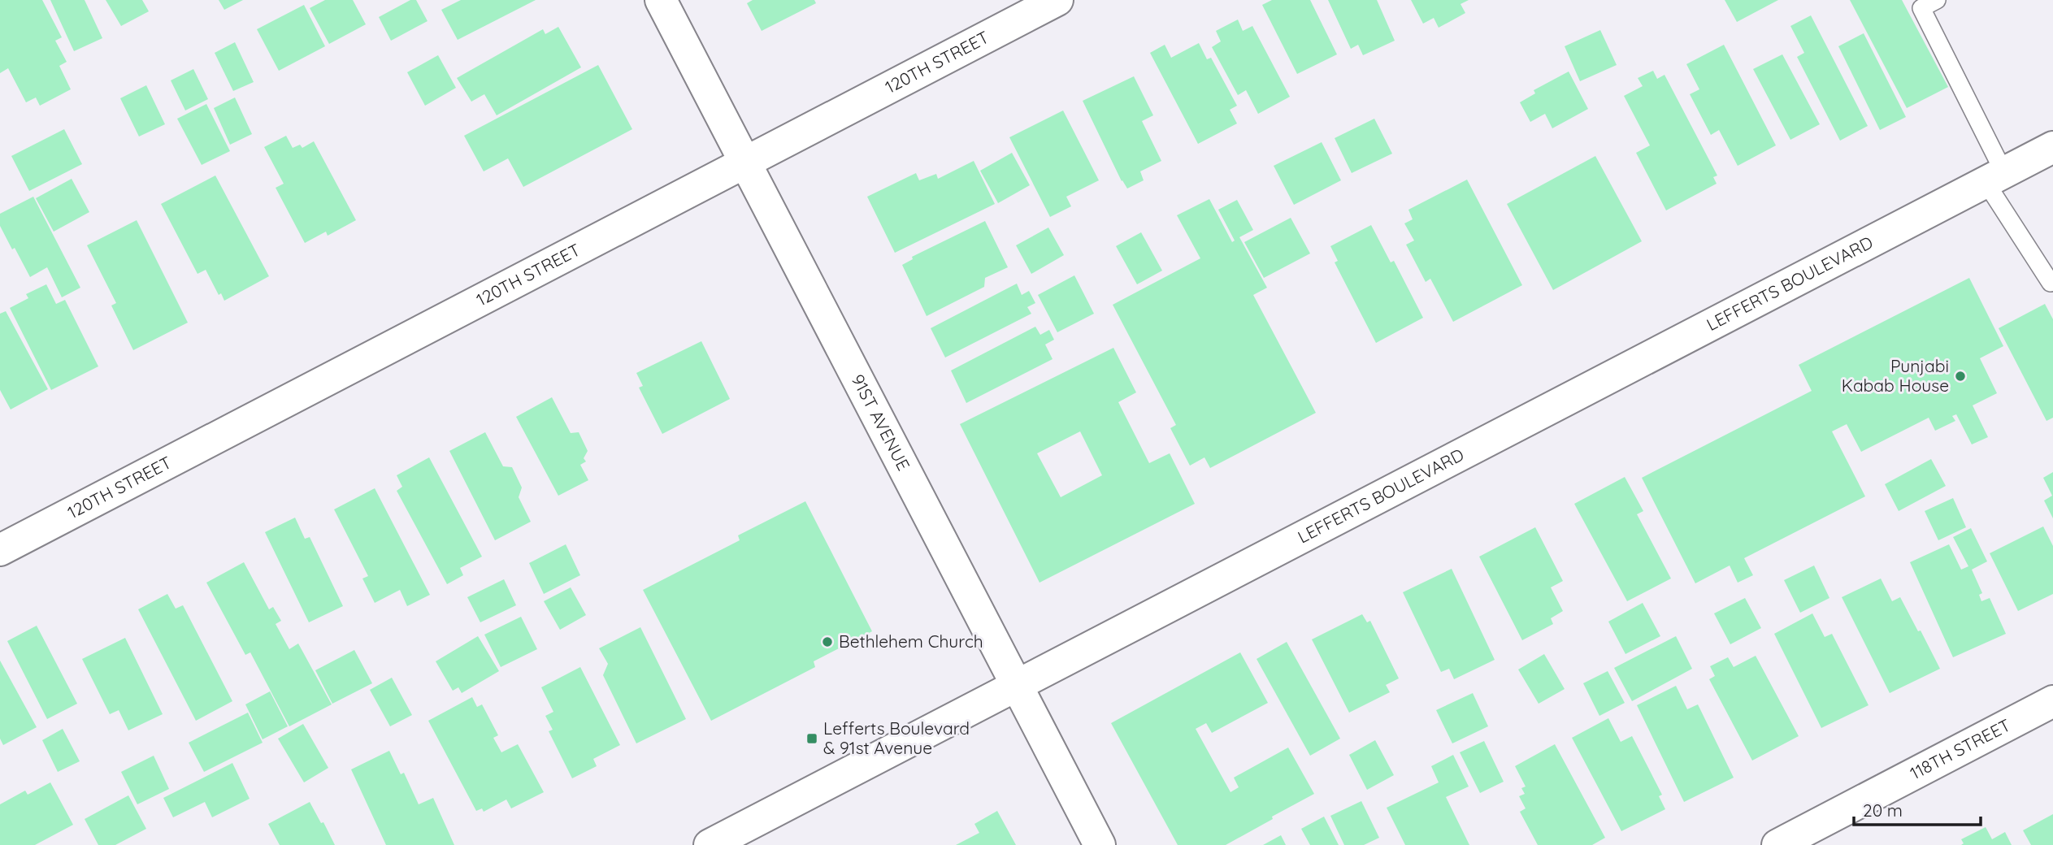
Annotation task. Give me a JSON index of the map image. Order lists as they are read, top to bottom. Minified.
{"streets":{"street":["120TH STREET","LEFFERTS BOULEVARD","91ST AVENUE","118TH STREET"]},"crossings":[["120TH STREET","91ST AVENUE"],["LEFFERTS BOULEVARD","91ST AVENUE"]],"places":{"other":["Punjabi Kabab House","Bethlehem Church"],"transit":["Lefferts Boulevard & 91st Avenue"]},"scale_bar":"20 m"}
